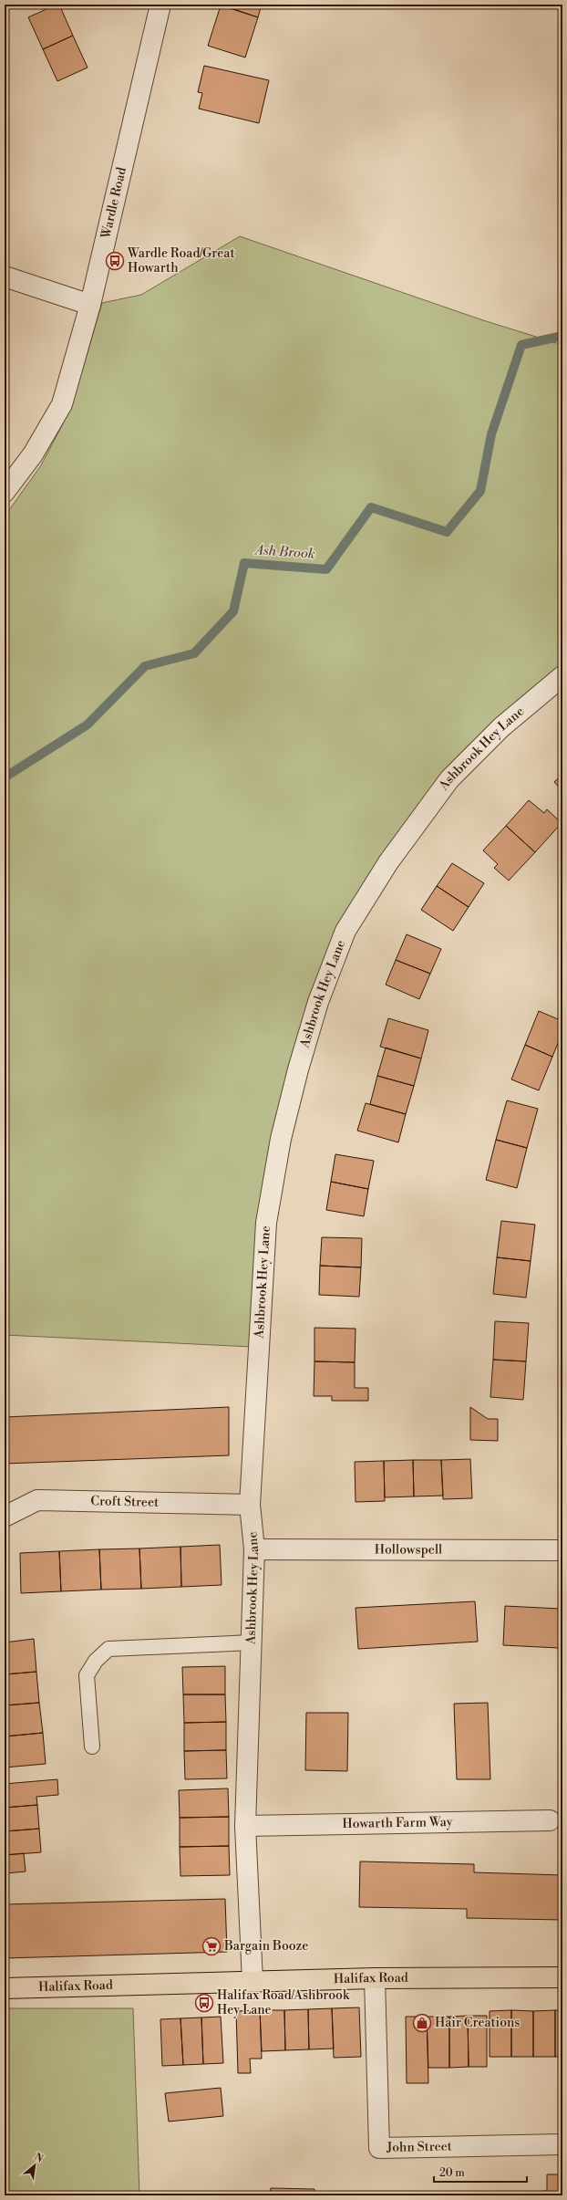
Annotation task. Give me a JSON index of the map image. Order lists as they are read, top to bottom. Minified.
{"streets":{"highway":["Halifax Road"],"street":["Wardle Road","Ashbrook Hey Lane","Croft Street","Hollowspell","Howarth Farm Way","John Street"]},"crossings":[["Ashbrook Hey Lane","Croft Street"],["Ashbrook Hey Lane","Hollowspell"],["Ashbrook Hey Lane","Howarth Farm Way"],["Ashbrook Hey Lane","Halifax Road"],["Halifax Road","John Street"]],"water":["Ash Brook"],"places":{"bus stop":["Wardle Road/Great Howarth","Halifax Road/Ashbrook Hey Lane"],"supermarket":["Bargain Booze"],"shop":["Hair Creations"]},"scale_bar":"20 m","north":"top right"}
